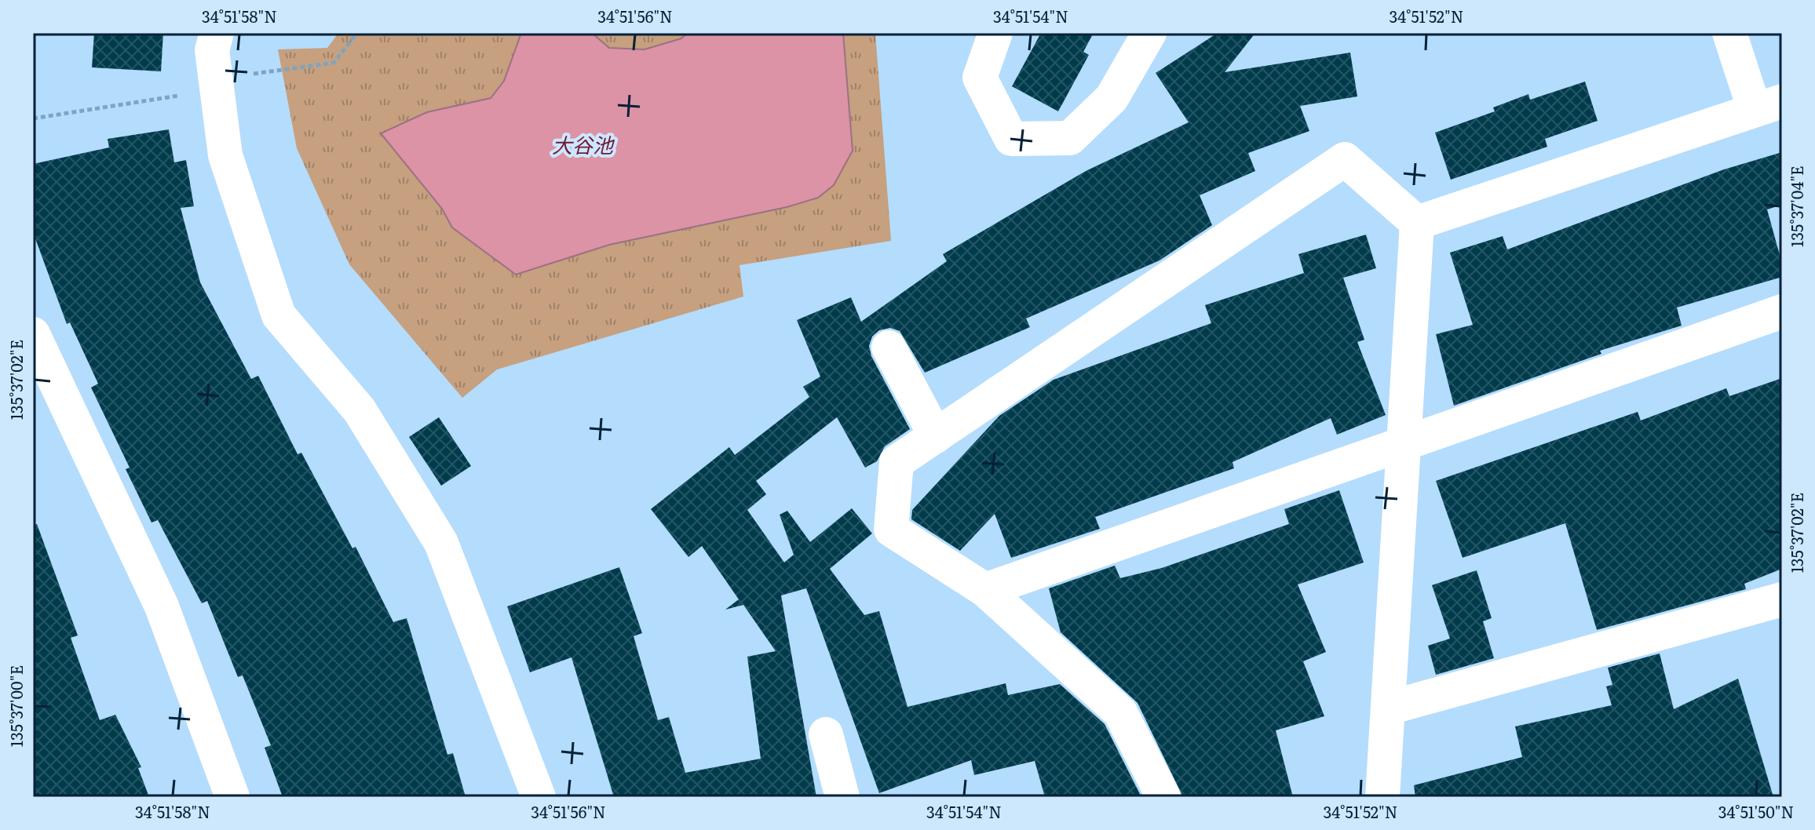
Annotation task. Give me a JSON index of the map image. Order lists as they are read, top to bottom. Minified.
{"water":["大谷池"],"coordinates":["34°51'58\"N","34°51'56\"N","34°51'54\"N","34°51'52\"N","135°37'04\"E","135°37'02\"E","135°37'00\"E","34°51'50\"N"]}
